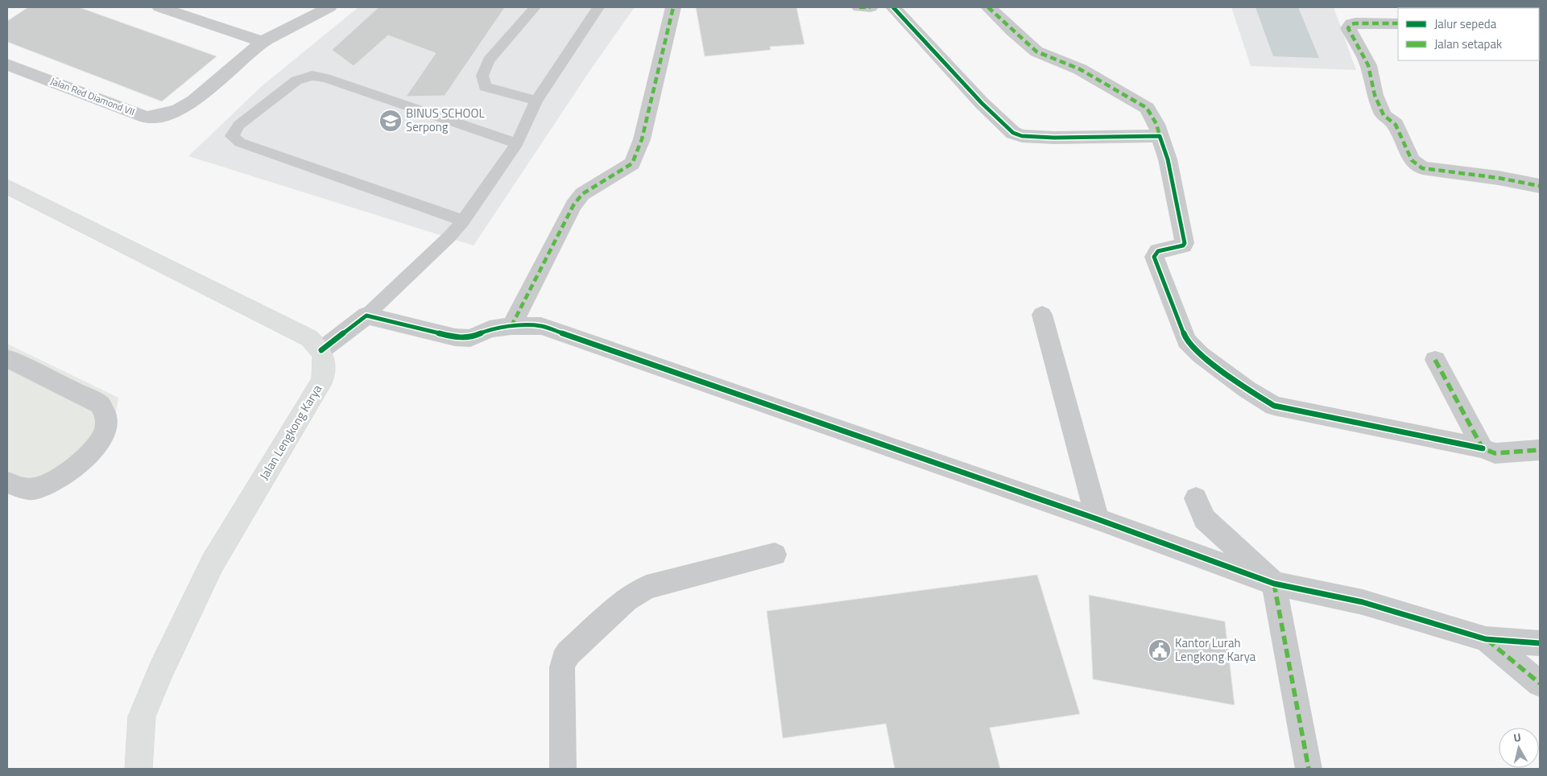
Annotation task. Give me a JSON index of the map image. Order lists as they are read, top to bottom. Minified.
{"streets":{"street":["Jalan Red Diamond VII","Jalan Lengkong Karya"]},"places":{"school or university":["BINUS SCHOOL Serpong"],"public building":["Kantor Lurah Lengkong Karya"]},"legend":["Jalur sepeda","Jalan setapak"],"north":"top"}
